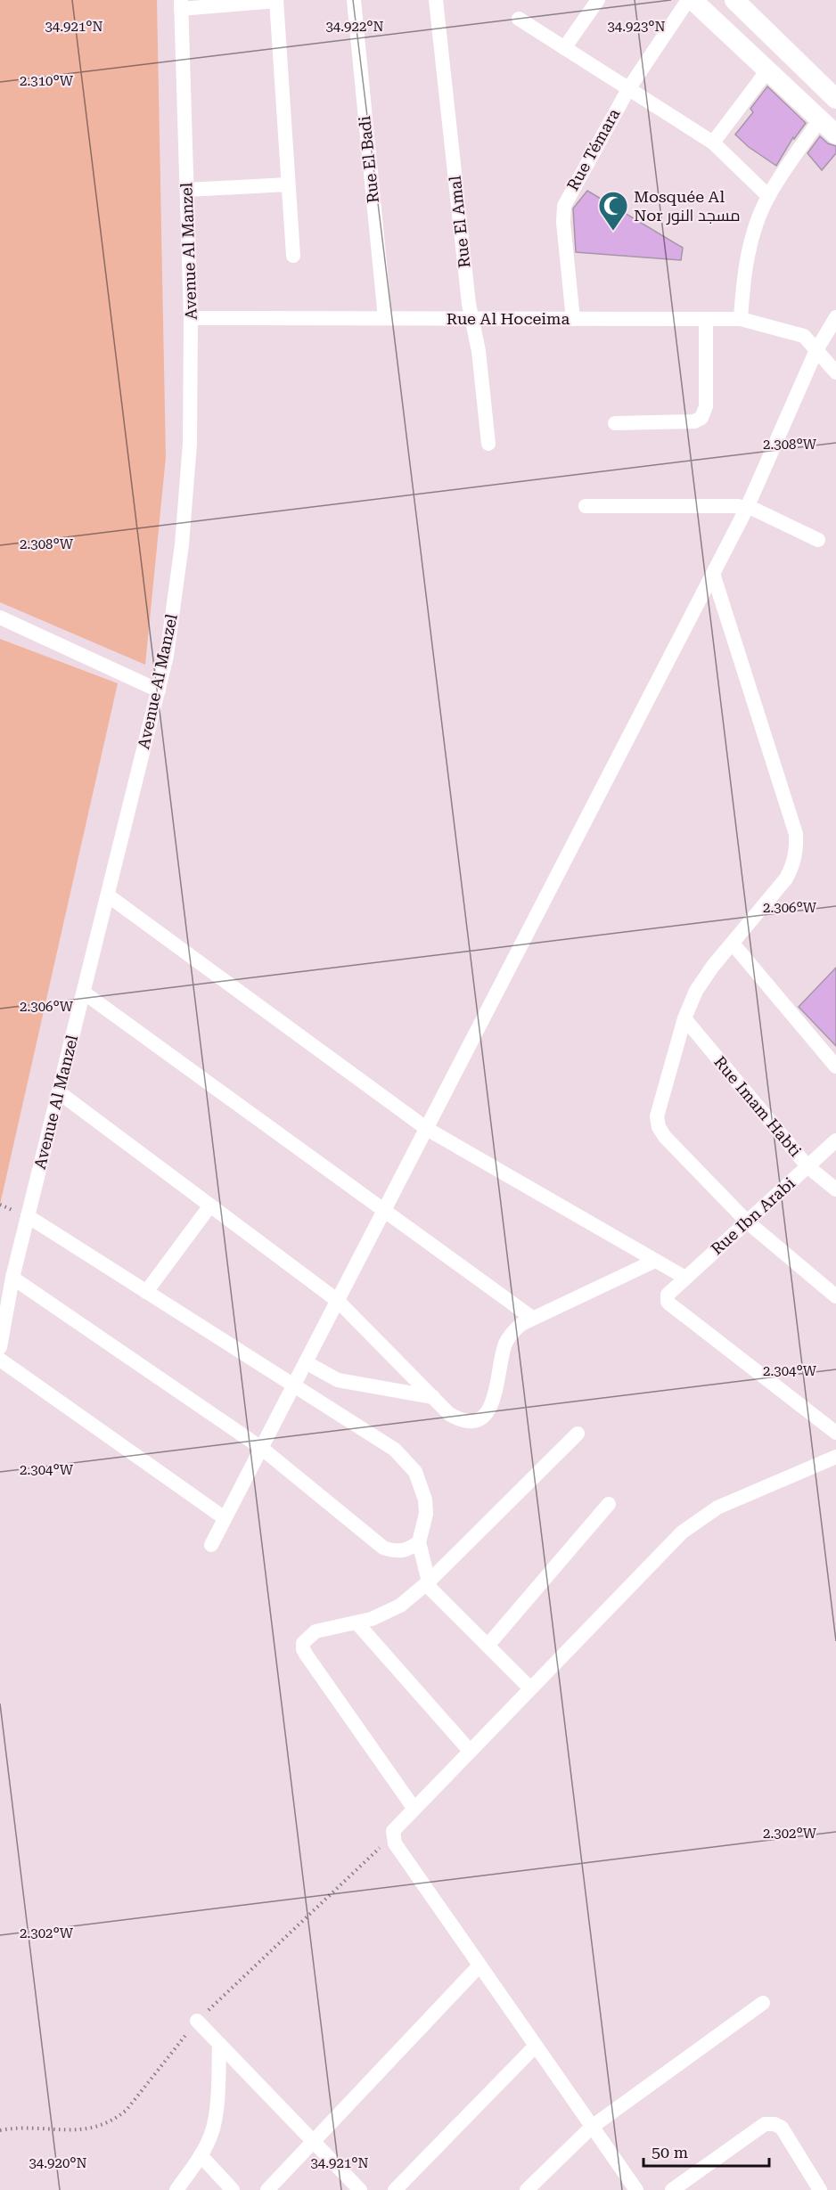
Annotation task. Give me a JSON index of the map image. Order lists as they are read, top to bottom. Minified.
{"streets":{"street":["Rue Témara","Rue El Badi","Rue El Amal","Avenue Al Manzel","Rue Al Hoceima","Rue Imam Habti","Rue Ibn Arabi"]},"crossings":[["Rue Témara","Rue Al Hoceima"],["Rue El Badi","Rue Al Hoceima"],["Rue El Amal","Rue Al Hoceima"],["Avenue Al Manzel","Rue Al Hoceima"],["Rue Imam Habti","Rue Ibn Arabi"]],"places":{"mosque":["Mosquée Al Nor مسجد النور"]},"scale_bar":"50 m","coordinates":["34.921°N","34.922°N","34.923°N","2.310°W","2.308°W","2.306°W","2.304°W","2.302°W","34.920°N"]}
